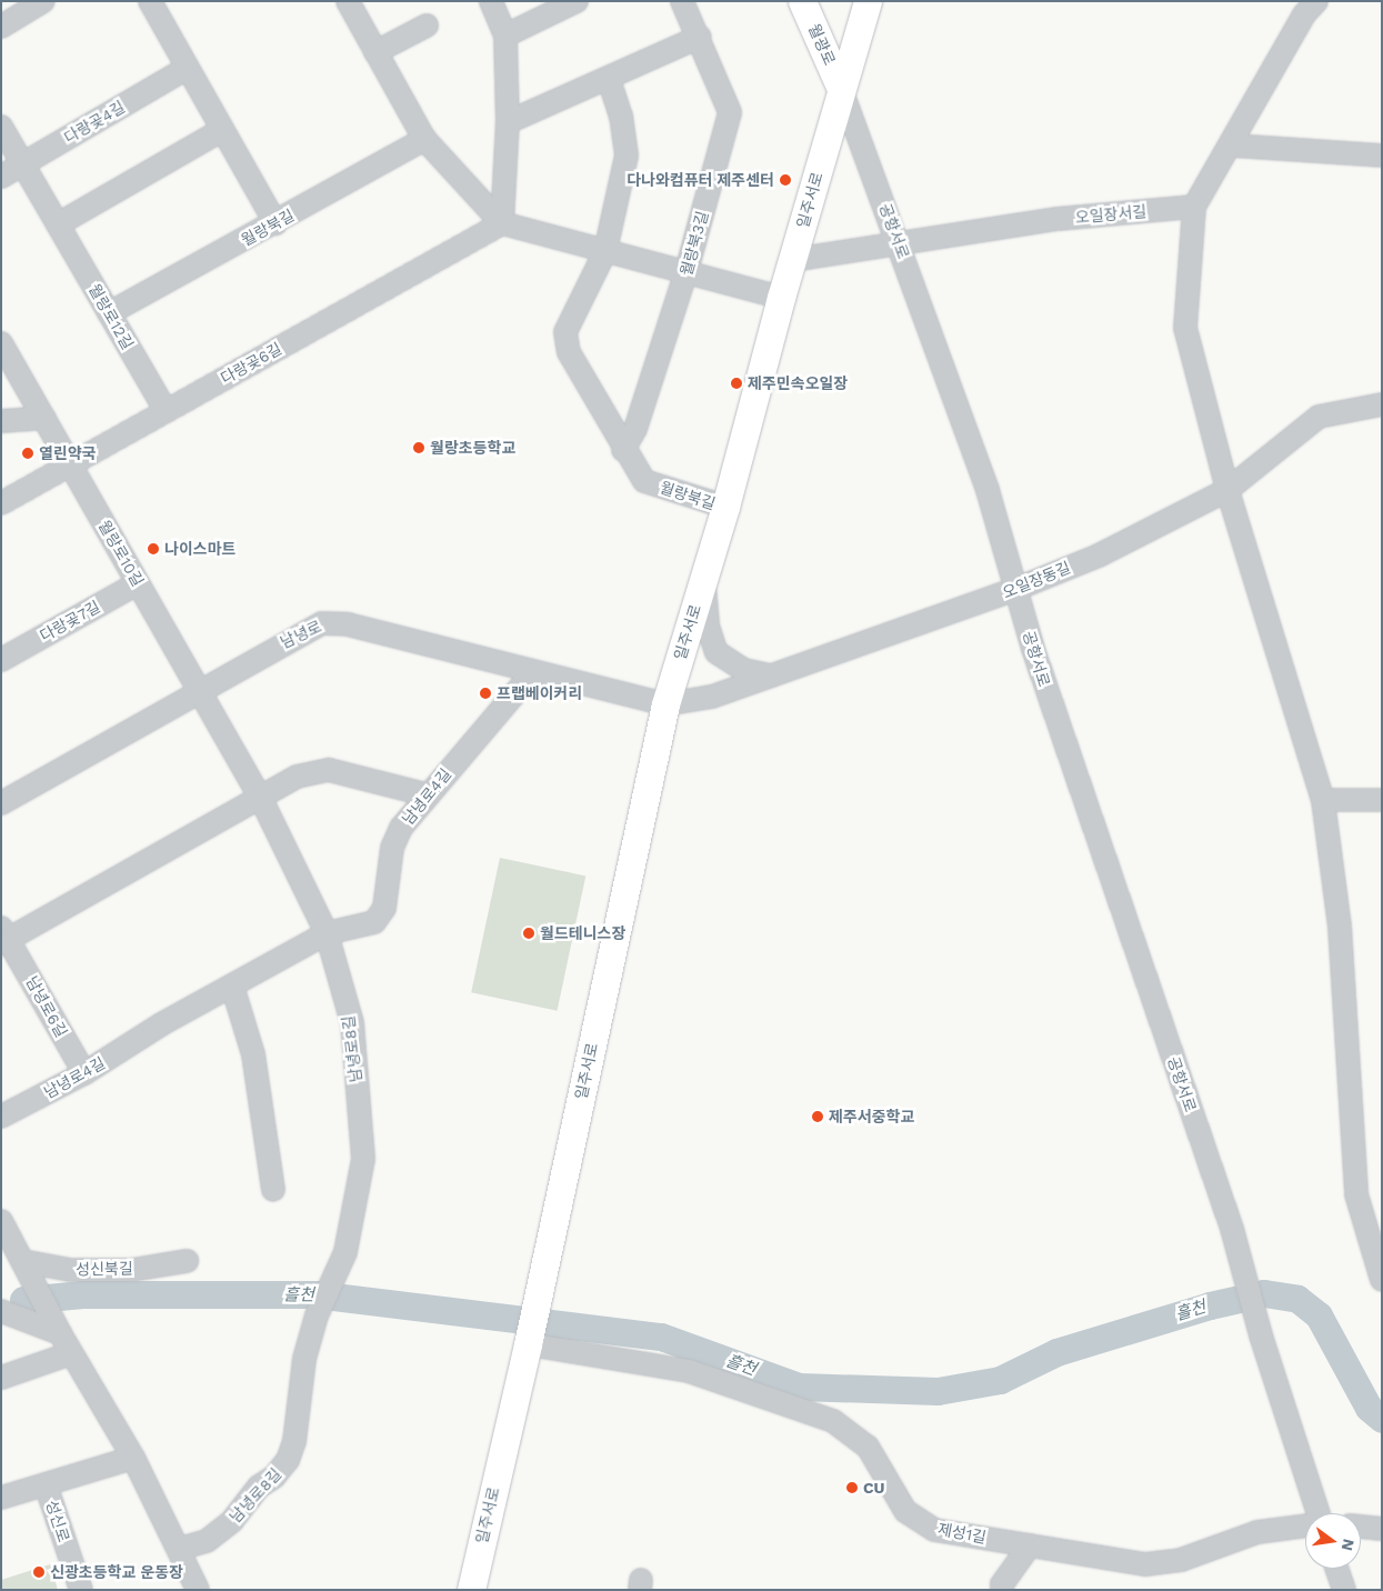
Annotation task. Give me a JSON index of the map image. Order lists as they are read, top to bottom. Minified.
{"streets":{"main road":["월광로","일주서로"],"street":["다랑곶4길","오일장서길","월랑북길","공항서로","월랑북3길","월랑로12길","다랑곶6길","월랑로10길","오일장동길","다랑곶7길","남녕로","남녕로4길","남녕로6길","남녕로8길","성신북길","성신로","제성1길"]},"crossings":[["월광로","일주서로"],["월광로","공항서로"],["다랑곶4길","월랑로12길"],["일주서로","오일장서길"],["일주서로","월랑북길"],["일주서로","공항서로"],["일주서로","오일장동길"],["일주서로","남녕로"],["일주서로","제성1길"],["오일장서길","공항서로"],["월랑북길","월랑북3길"],["월랑북길","월랑로12길"],["공항서로","오일장동길"],["월랑로12길","다랑곶6길"],["다랑곶6길","월랑로10길"],["월랑로10길","다랑곶7길"],["월랑로10길","남녕로"],["월랑로10길","남녕로8길"],["오일장동길","남녕로"],["남녕로","남녕로4길"],["남녕로","남녕로8길"],["남녕로4길","남녕로6길"],["남녕로4길","남녕로8길"]],"water":["흘천"],"places":["다나와컴퓨터 제주센터","제주민속오일장","월랑초등학교","열린약국","나이스마트","프랩베이커리","월드테니스장","제주서중학교","CU","신광초등학교 운동장"],"north":"right"}
